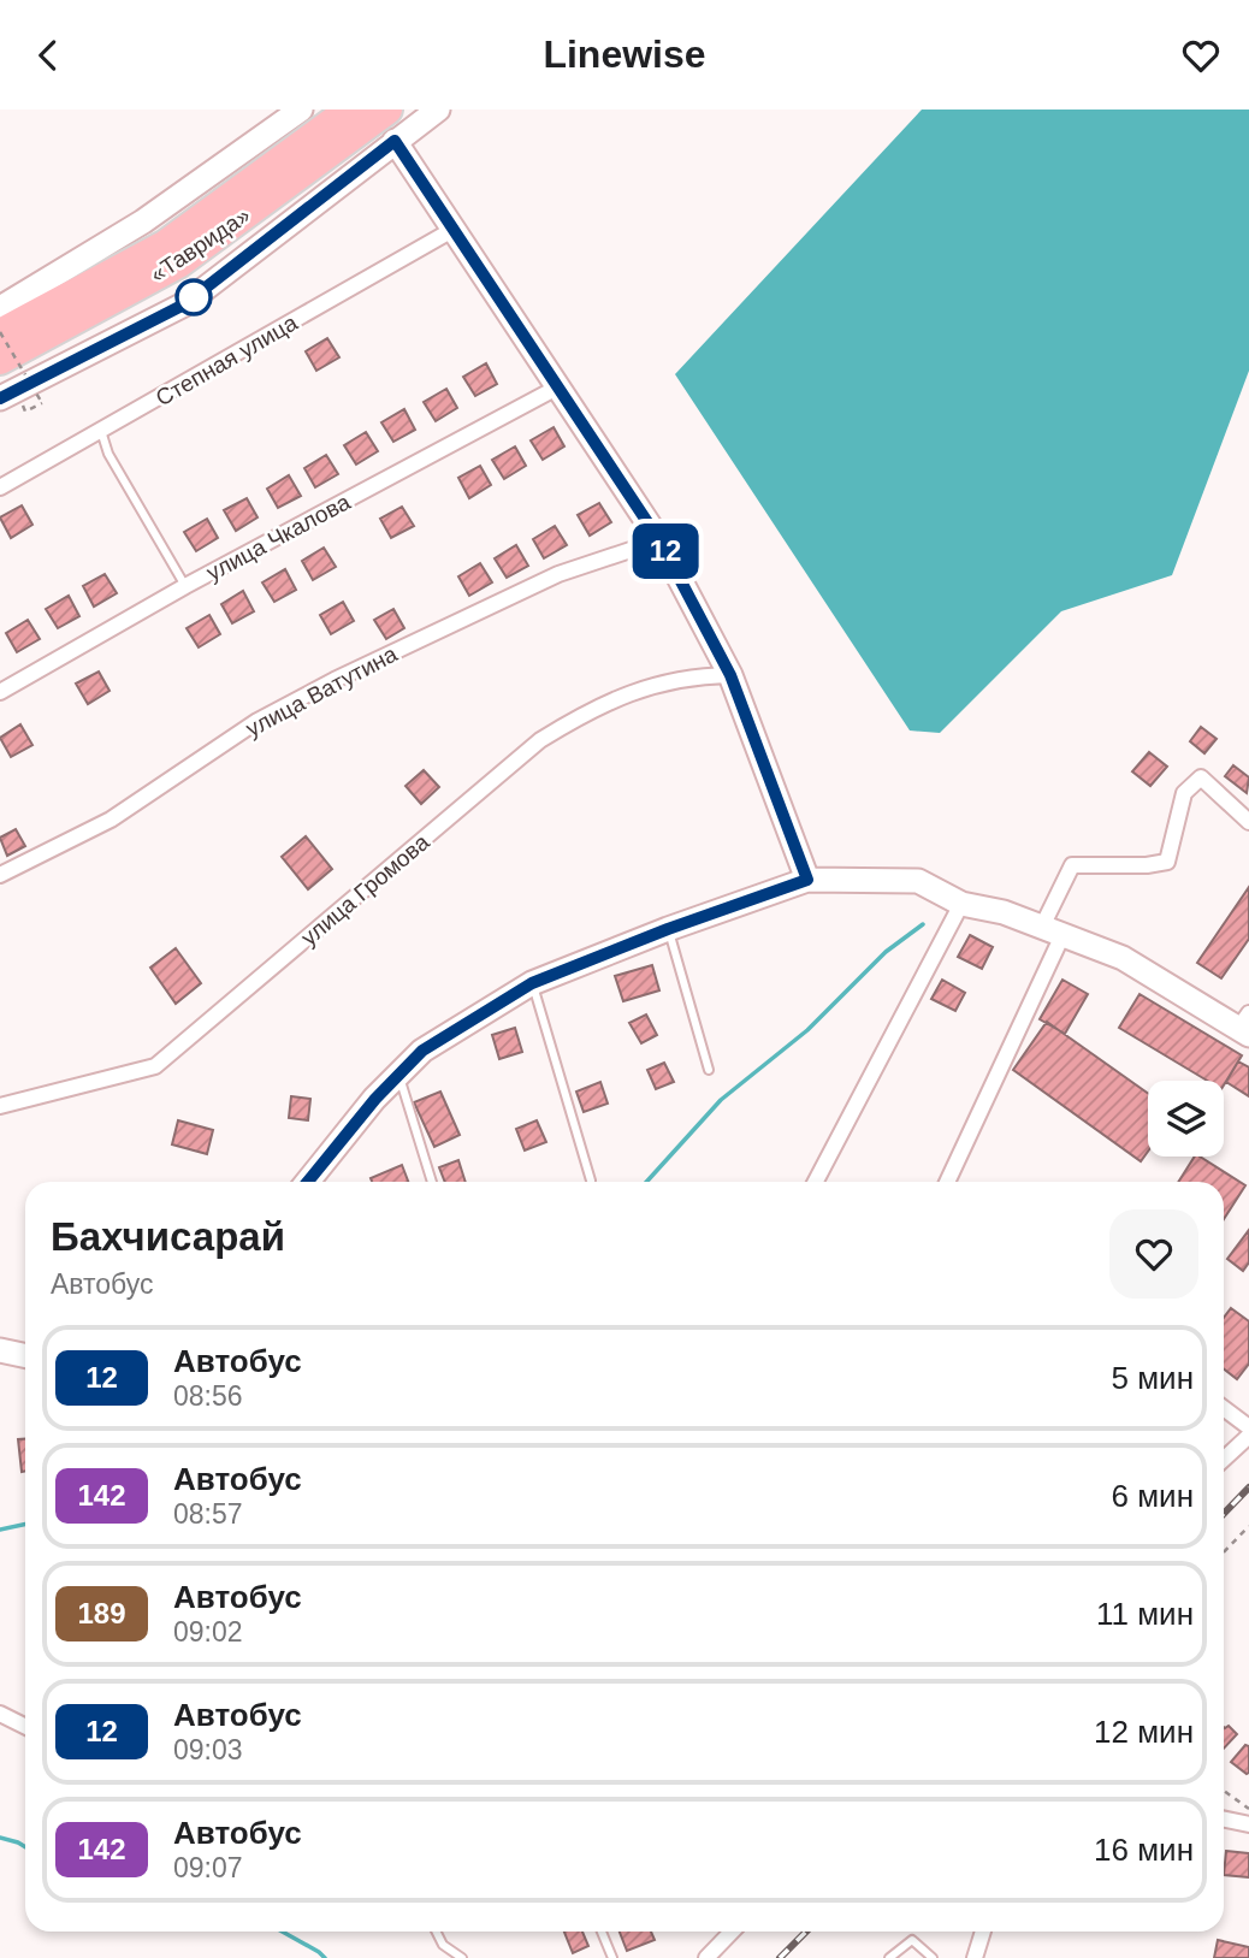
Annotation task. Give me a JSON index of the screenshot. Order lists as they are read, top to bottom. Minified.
{"streets":{"highway":["«Таврида»"],"street":["Степная улица","улица Чкалова","улица Ватутина","улица Громова"]},"lines":["bus line 12"],"page":{"header":"Linewise","on_map":"12","heading":["Бахчисарай","Автобус"],"list":[{"mark":"12","name":"Автобус","note":"08:56","value":"5 мин"},{"mark":"142","name":"Автобус","note":"08:57","value":"6 мин"},{"mark":"189","name":"Автобус","note":"09:02","value":"11 мин"},{"mark":"12","name":"Автобус","note":"09:03","value":"12 мин"},{"mark":"142","name":"Автобус","note":"09:07","value":"16 мин"}]}}
